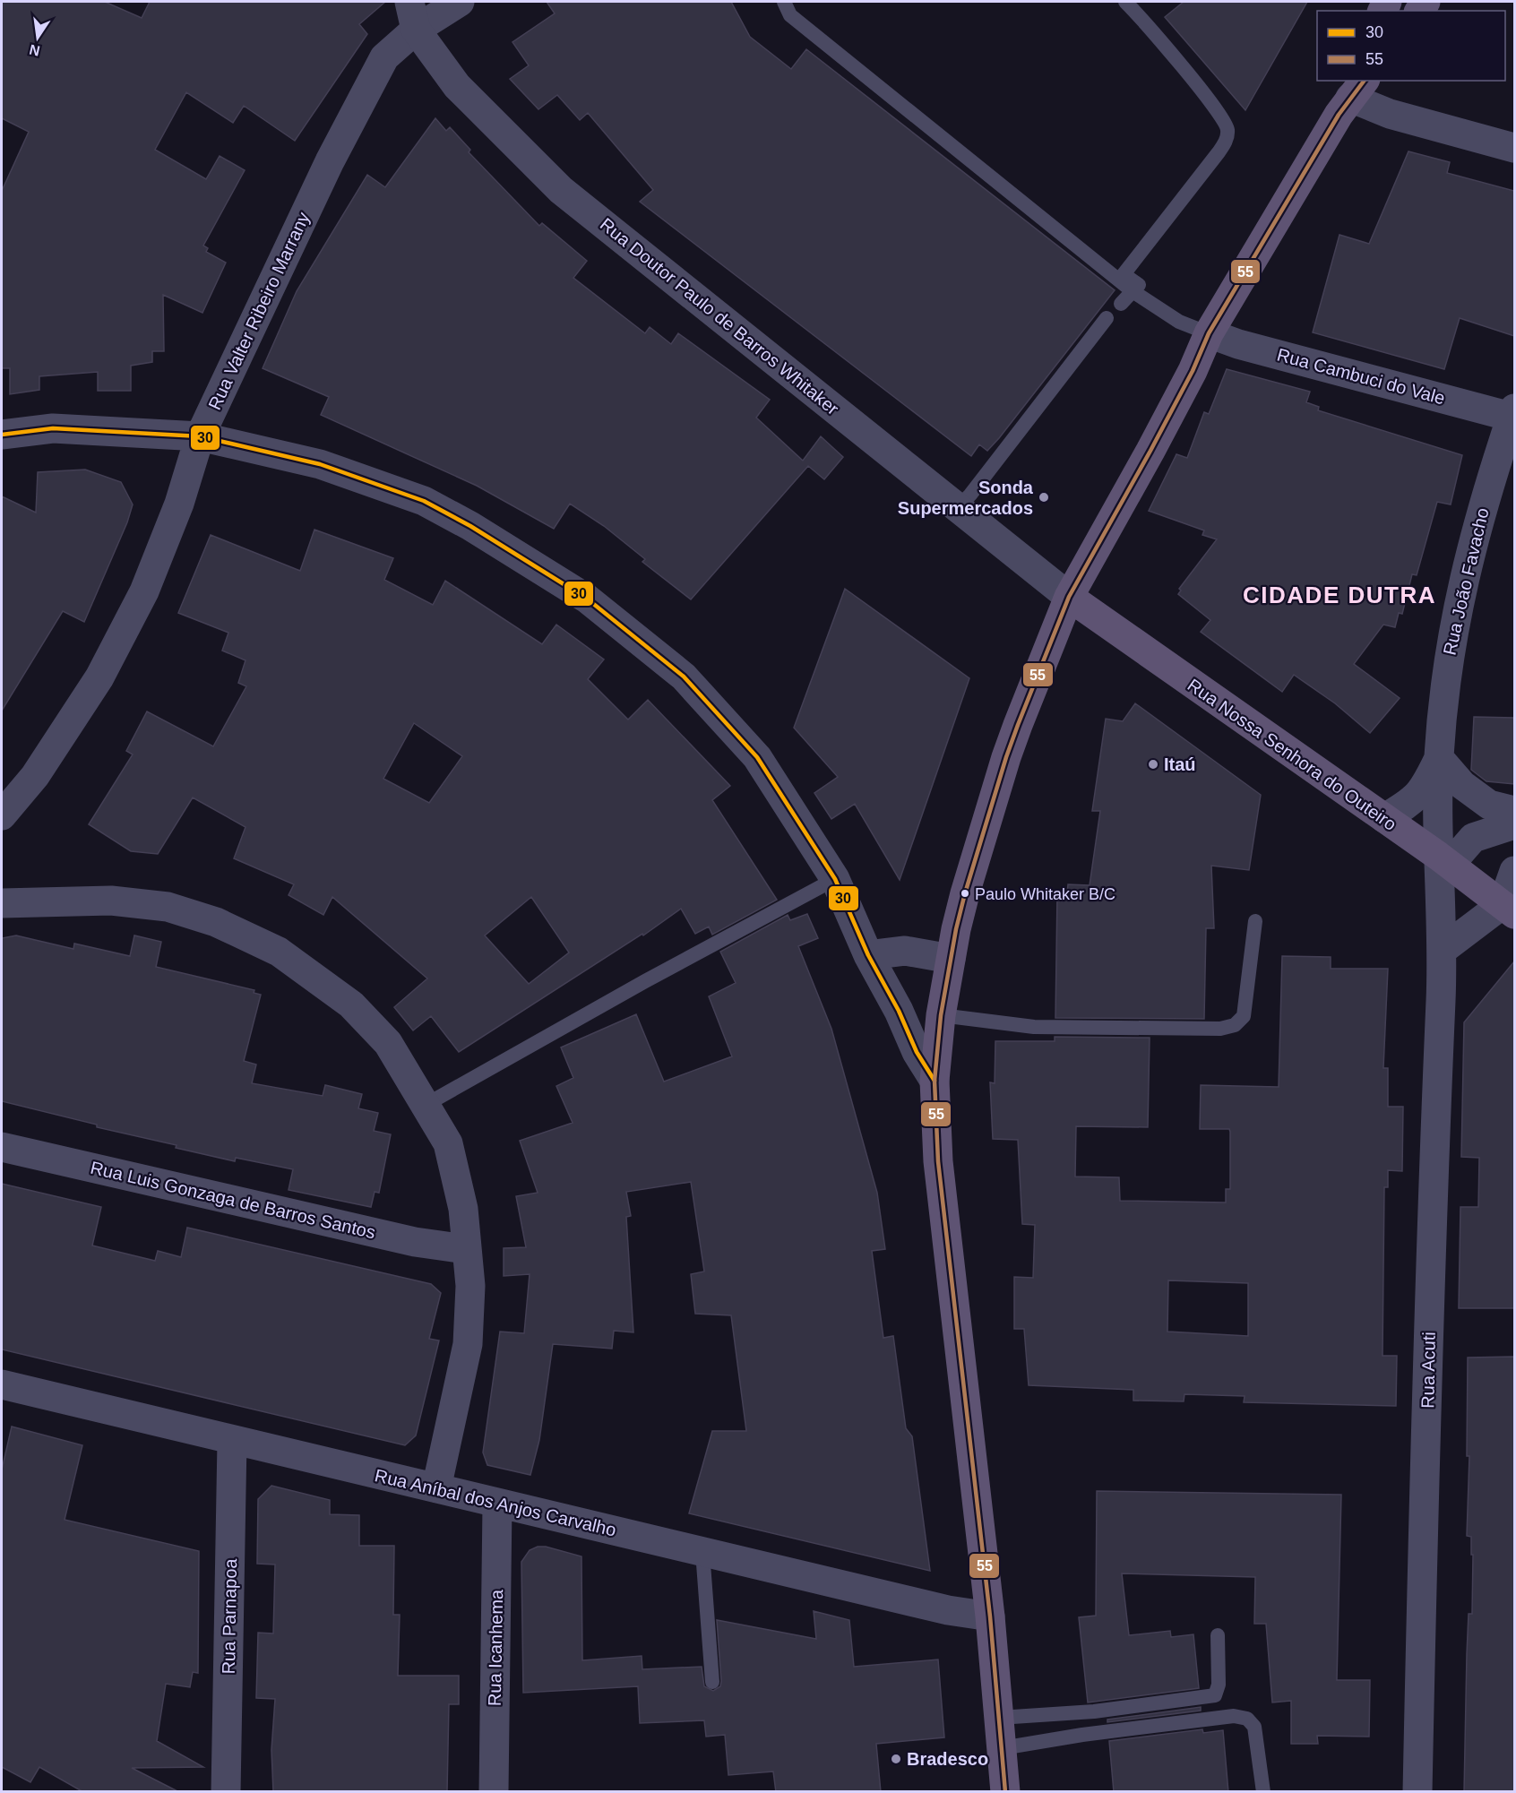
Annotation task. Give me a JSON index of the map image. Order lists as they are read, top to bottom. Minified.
{"streets":{"main road":["Rua Nossa Senhora do Outeiro"],"street":["Rua Valter Ribeiro Marrany","Rua Doutor Paulo de Barros Whitaker","Rua Cambuci do Vale","Rua João Favacho","Rua Luis Gonzaga de Barros Santos","Rua Acuti","Rua Aníbal dos Anjos Carvalho","Rua Parnapoa","Rua Icanhema"]},"crossings":[["Rua Valter Ribeiro Marrany","Rua Doutor Paulo de Barros Whitaker"],["Rua Doutor Paulo de Barros Whitaker","Rua Nossa Senhora do Outeiro"],["Rua Cambuci do Vale","Rua João Favacho"],["Rua João Favacho","Rua Nossa Senhora do Outeiro"],["Rua João Favacho","Rua Acuti"],["Rua Nossa Senhora do Outeiro","Rua Acuti"],["Rua Aníbal dos Anjos Carvalho","Rua Parnapoa"],["Rua Aníbal dos Anjos Carvalho","Rua Icanhema"]],"districts":["CIDADE DUTRA"],"places":["Sonda Supermercados","Itaú","Paulo Whitaker B/C","Bradesco"],"lines":["transit line 55","transit line 30"],"legend":["30","55"],"north":"bottom"}
